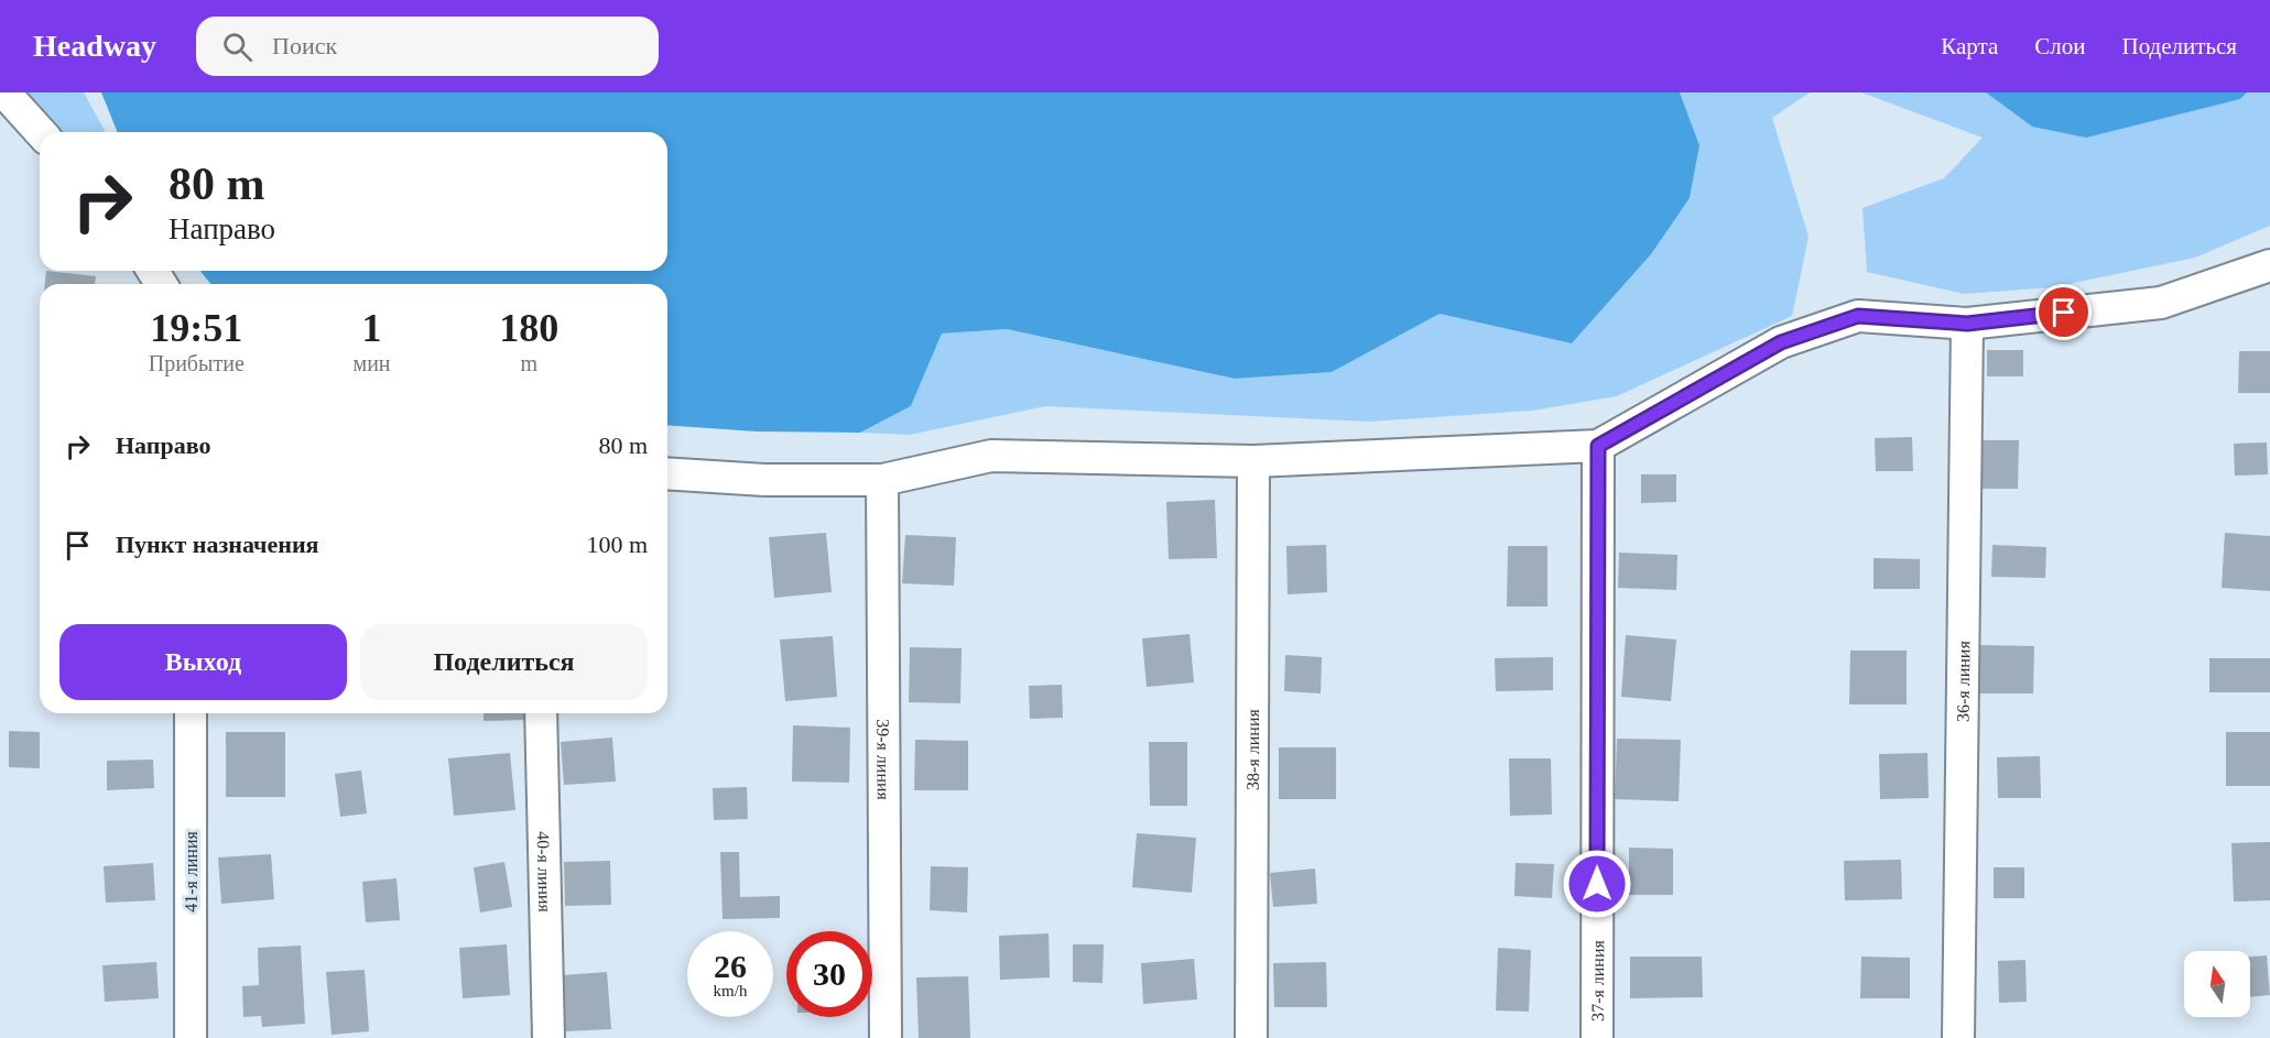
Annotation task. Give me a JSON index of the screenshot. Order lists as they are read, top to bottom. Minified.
{"streets":{"street":["36-я линия","38-я линия","39-я линия","41-я линия","40-я линия","37-я линия"]},"north":"top","page":{"header":"Headway","search":"Поиск","nav":["Карта","Слои","Поделиться"],"turn":["80 m","Направо"],"eta":["19:51","Прибытие","1","мин","180","m"],"list":[{"name":"Направо","value":"80 m"},{"name":"Пункт назначения","value":"100 m"}],"buttons":["Выход","Поделиться"],"speed":"26 km/h","limit":"30"}}
